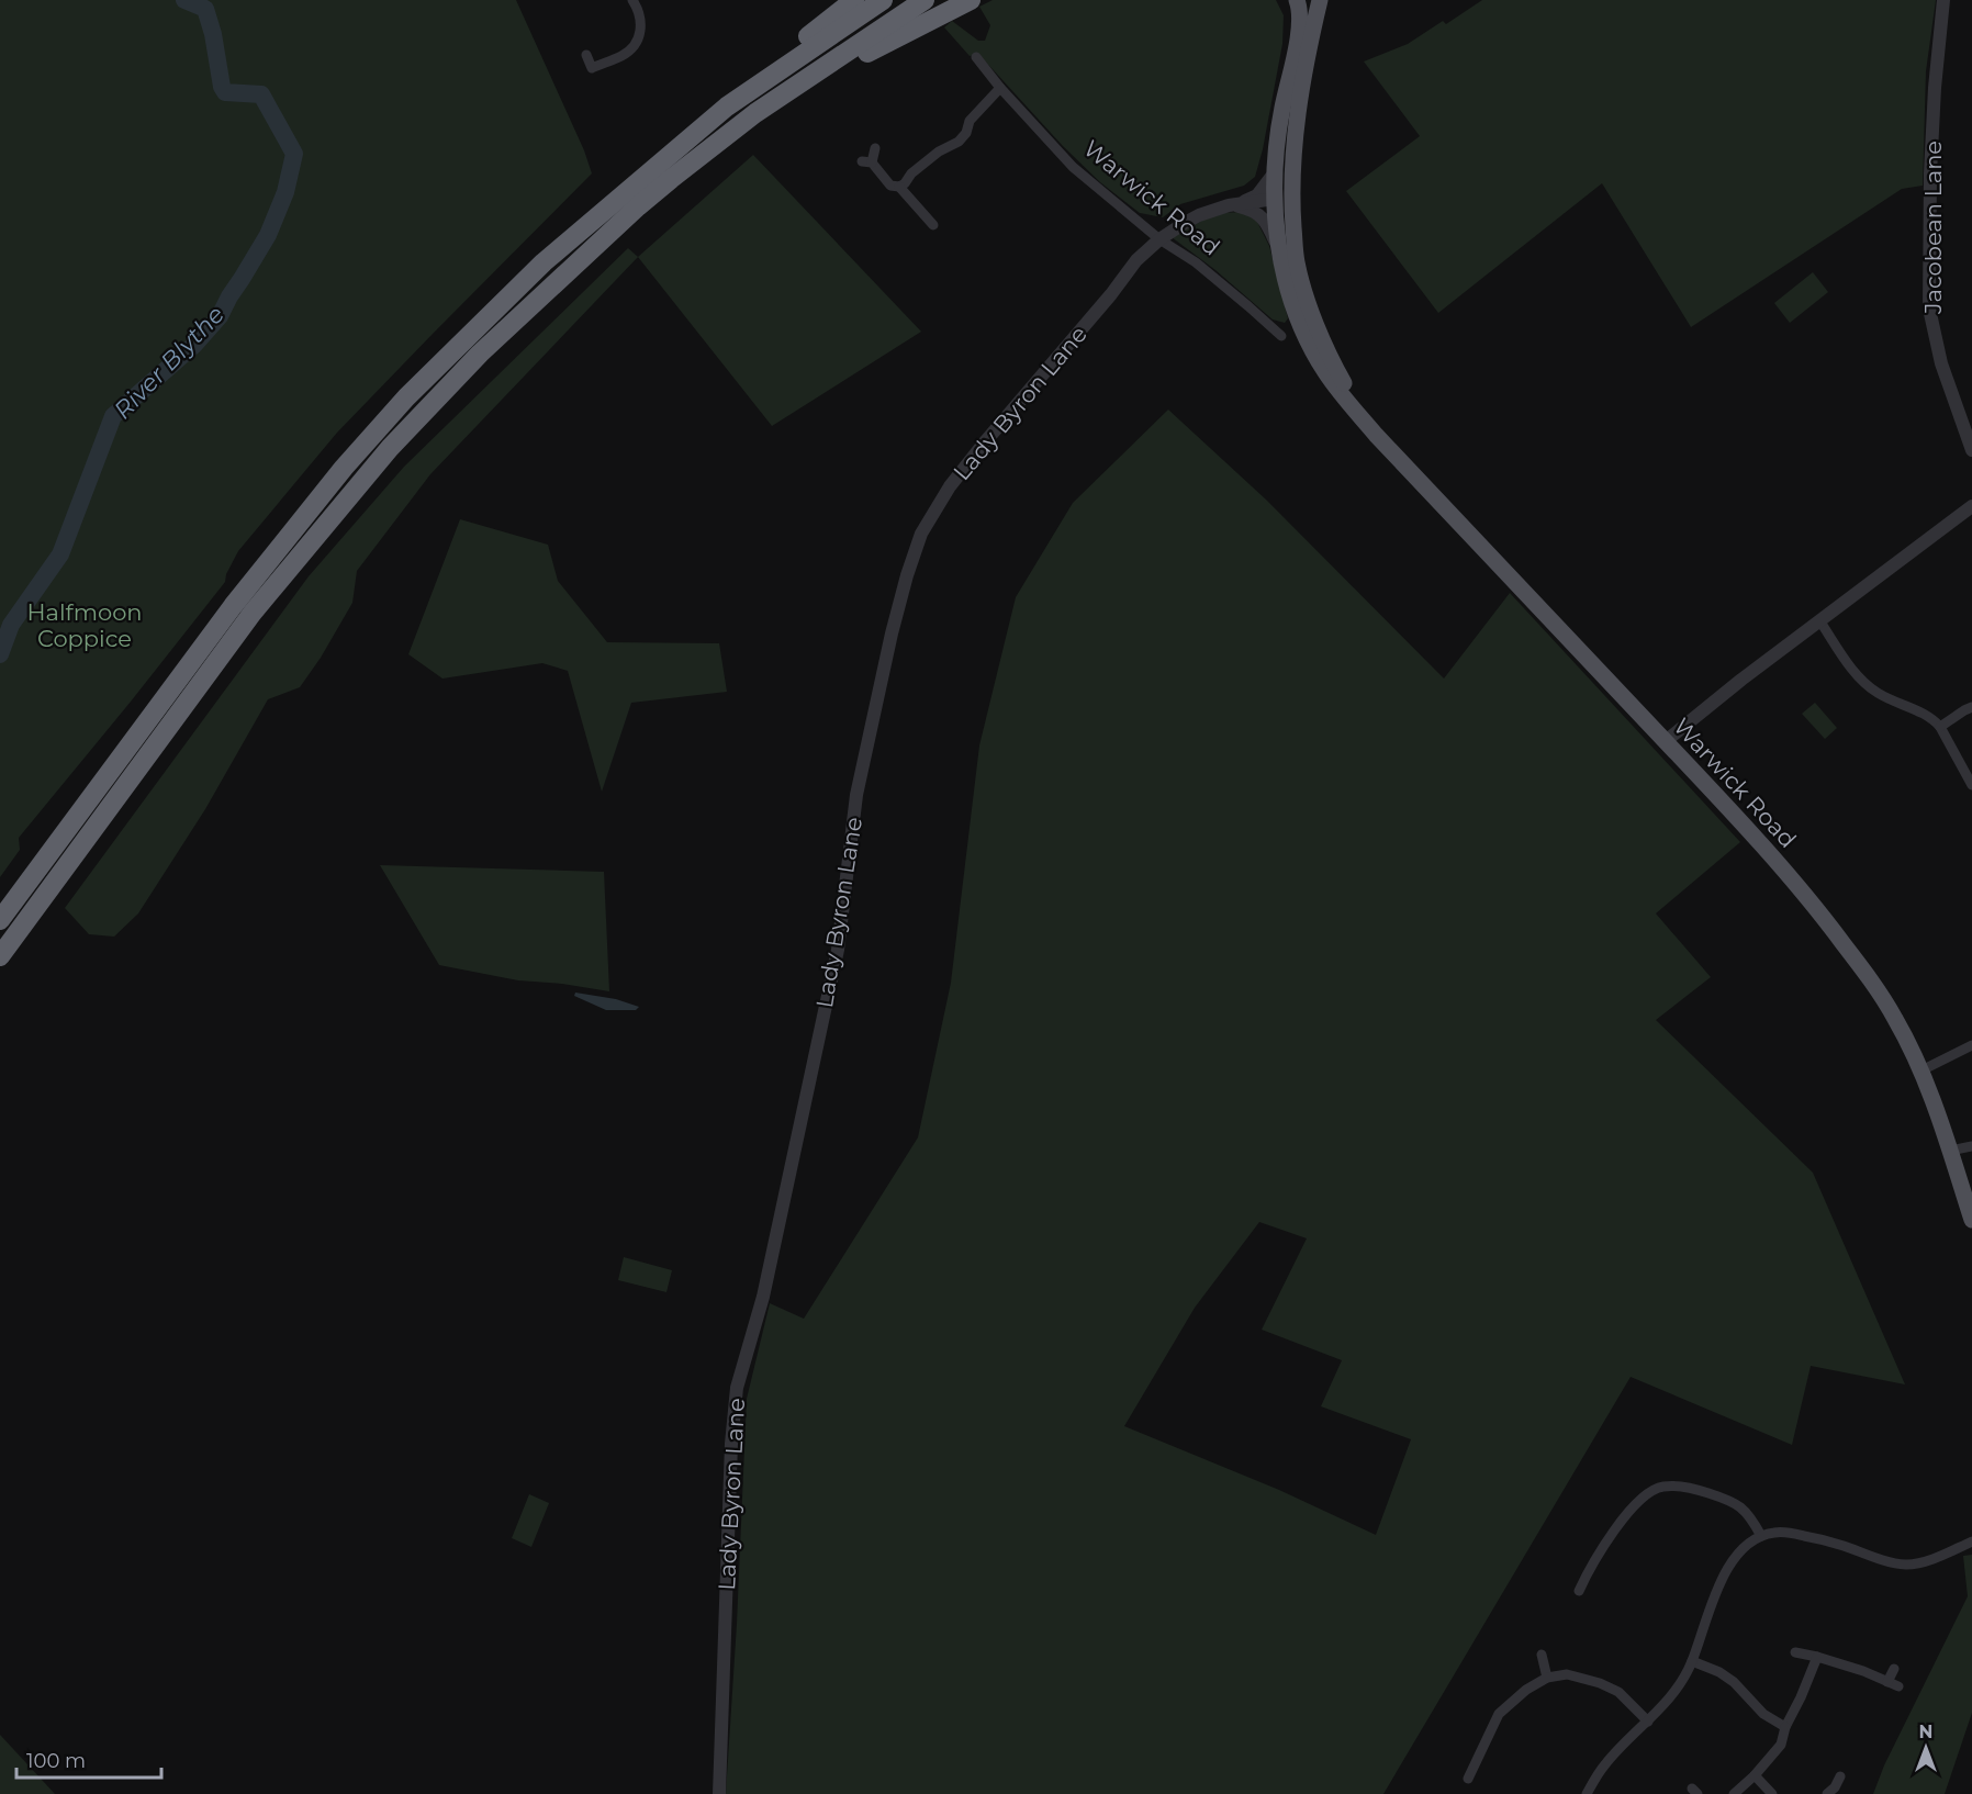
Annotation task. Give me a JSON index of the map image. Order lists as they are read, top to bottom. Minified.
{"streets":{"main road":["Warwick Road"],"street":["Jacobean Lane","Lady Byron Lane"]},"crossings":[["Warwick Road","Lady Byron Lane"]],"water":["River Blythe"],"parks":["Halfmoon Coppice"],"scale_bar":"100 m","north":"top"}
